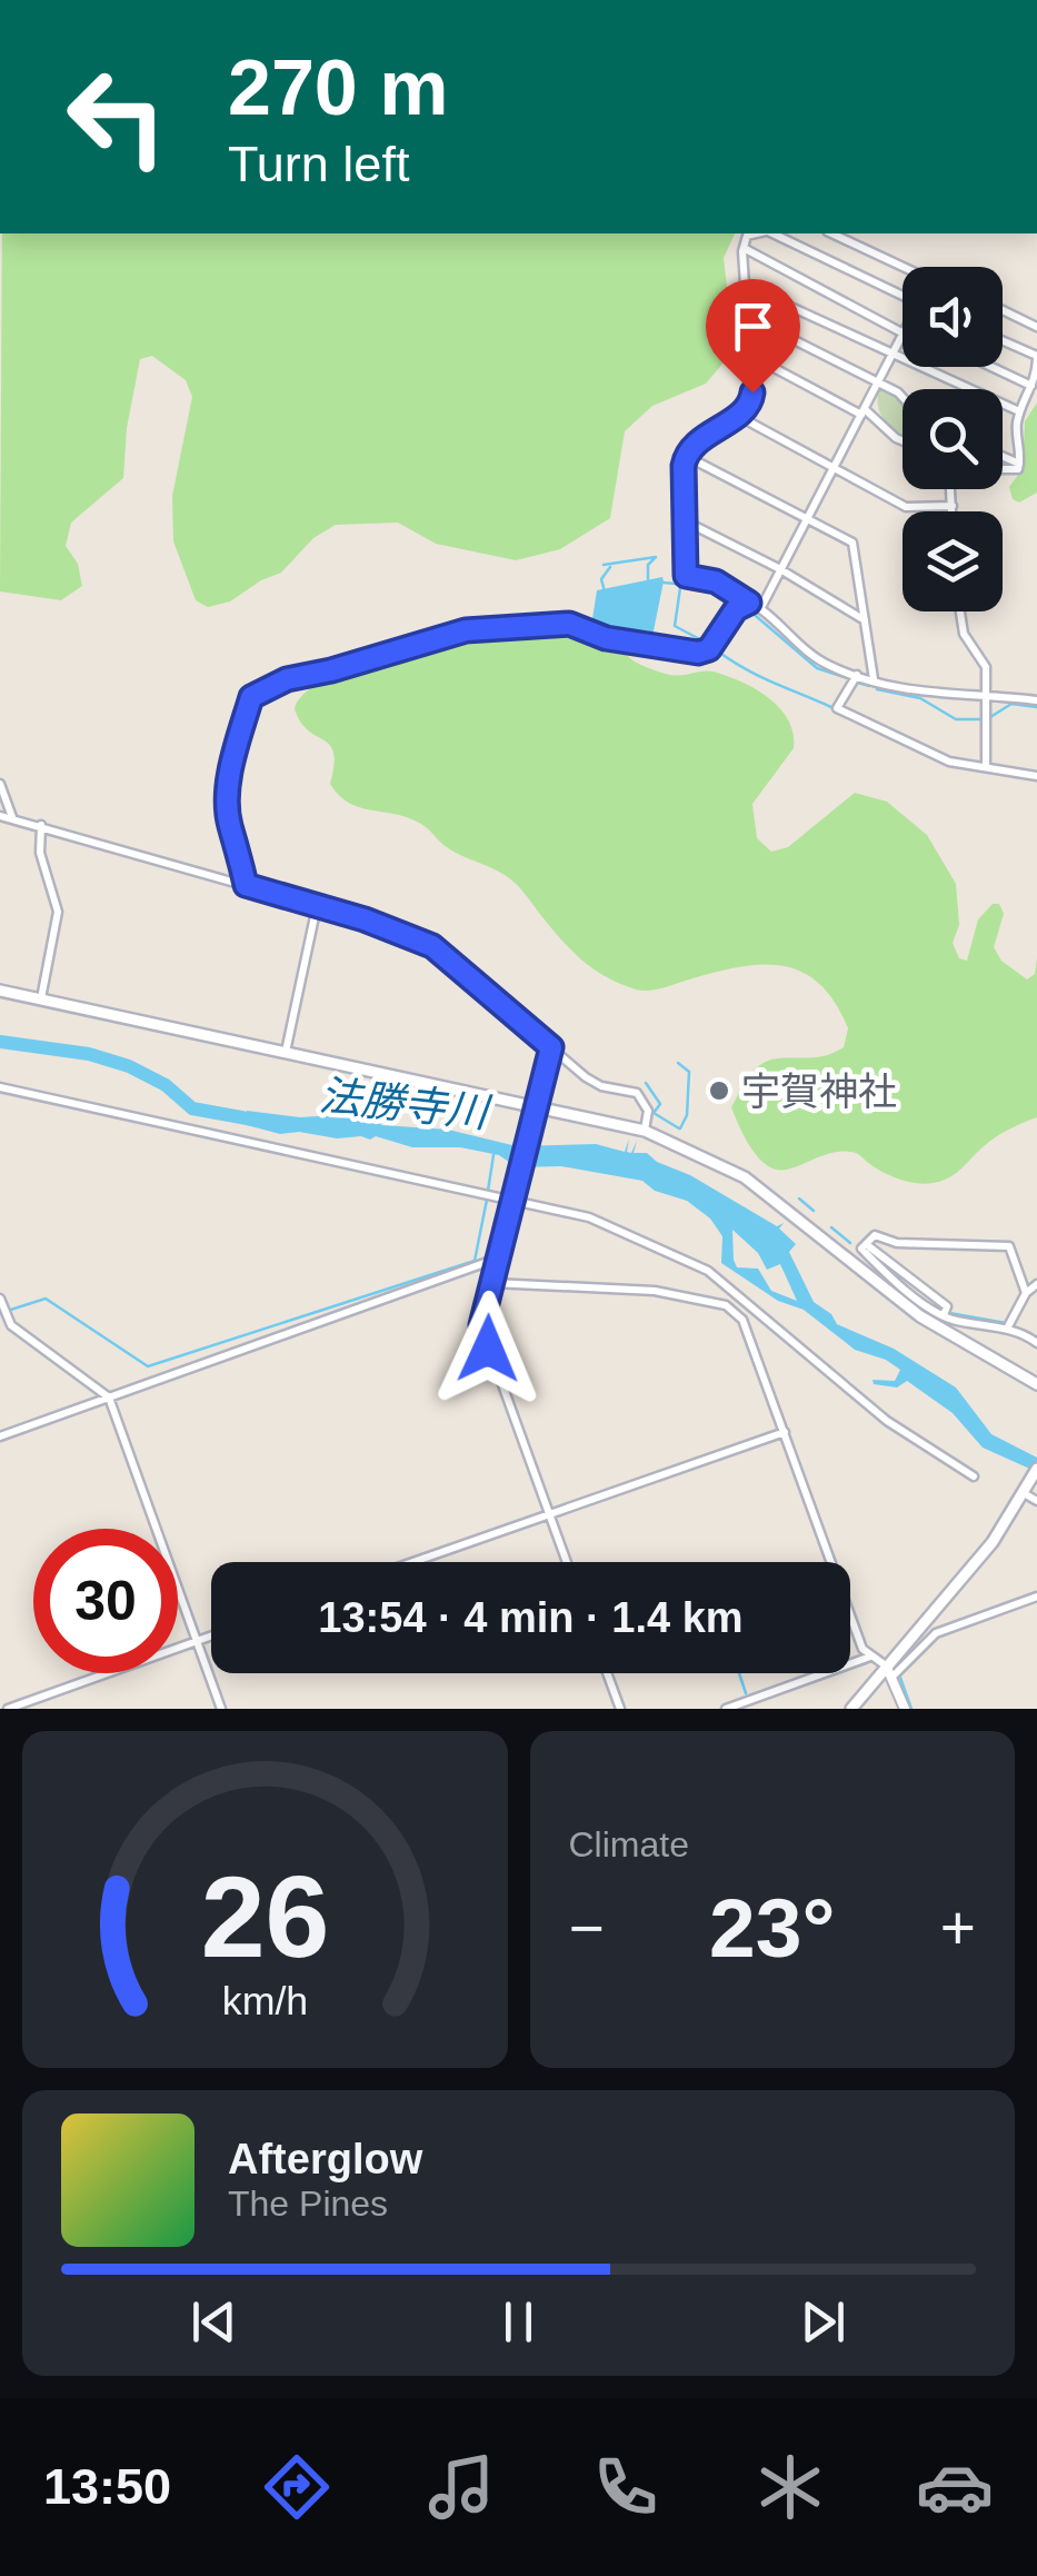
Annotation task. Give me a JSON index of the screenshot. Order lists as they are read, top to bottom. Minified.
{"water":["法勝寺川"],"places":["宇賀神社"],"page":{"turn":["270 m","Turn left"],"limit":"30","trip":"13:54 · 4 min · 1.4 km","tile":"Climate","heat":["−","23°","+"],"song":["Afterglow","The Pines"],"tabs":"13:50","gauge":["26","km/h"]}}
